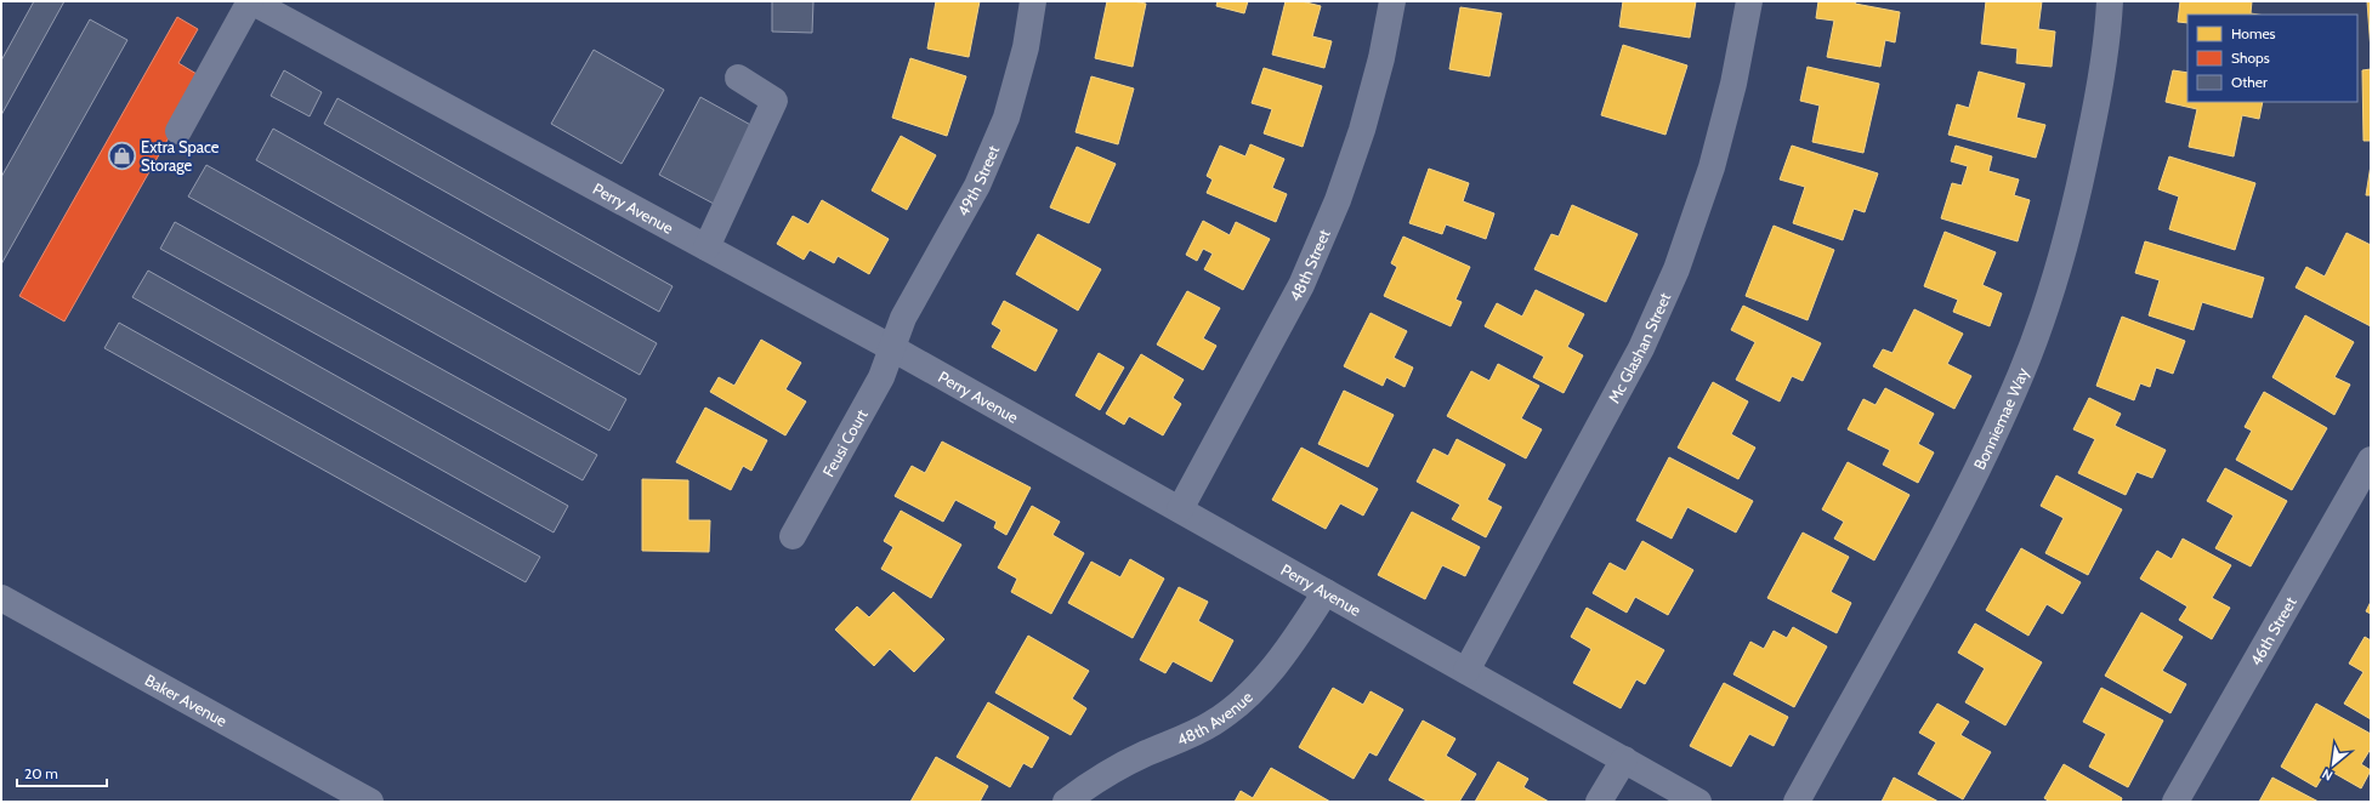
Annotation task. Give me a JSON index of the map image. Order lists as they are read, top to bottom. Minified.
{"streets":{"street":["49th Street","Perry Avenue","48th Street","Mc Glashan Street","Bonniemae Way","Feusi Court","46th Street","Baker Avenue","48th Avenue"]},"crossings":[["49th Street","Perry Avenue"],["49th Street","Feusi Court"],["Perry Avenue","48th Street"],["Perry Avenue","Mc Glashan Street"],["Perry Avenue","Feusi Court"],["Perry Avenue","48th Avenue"]],"places":{"shop":["Extra Space Storage"]},"legend":["Homes","Shops","Other"],"scale_bar":"20 m","north":"bottom left"}
